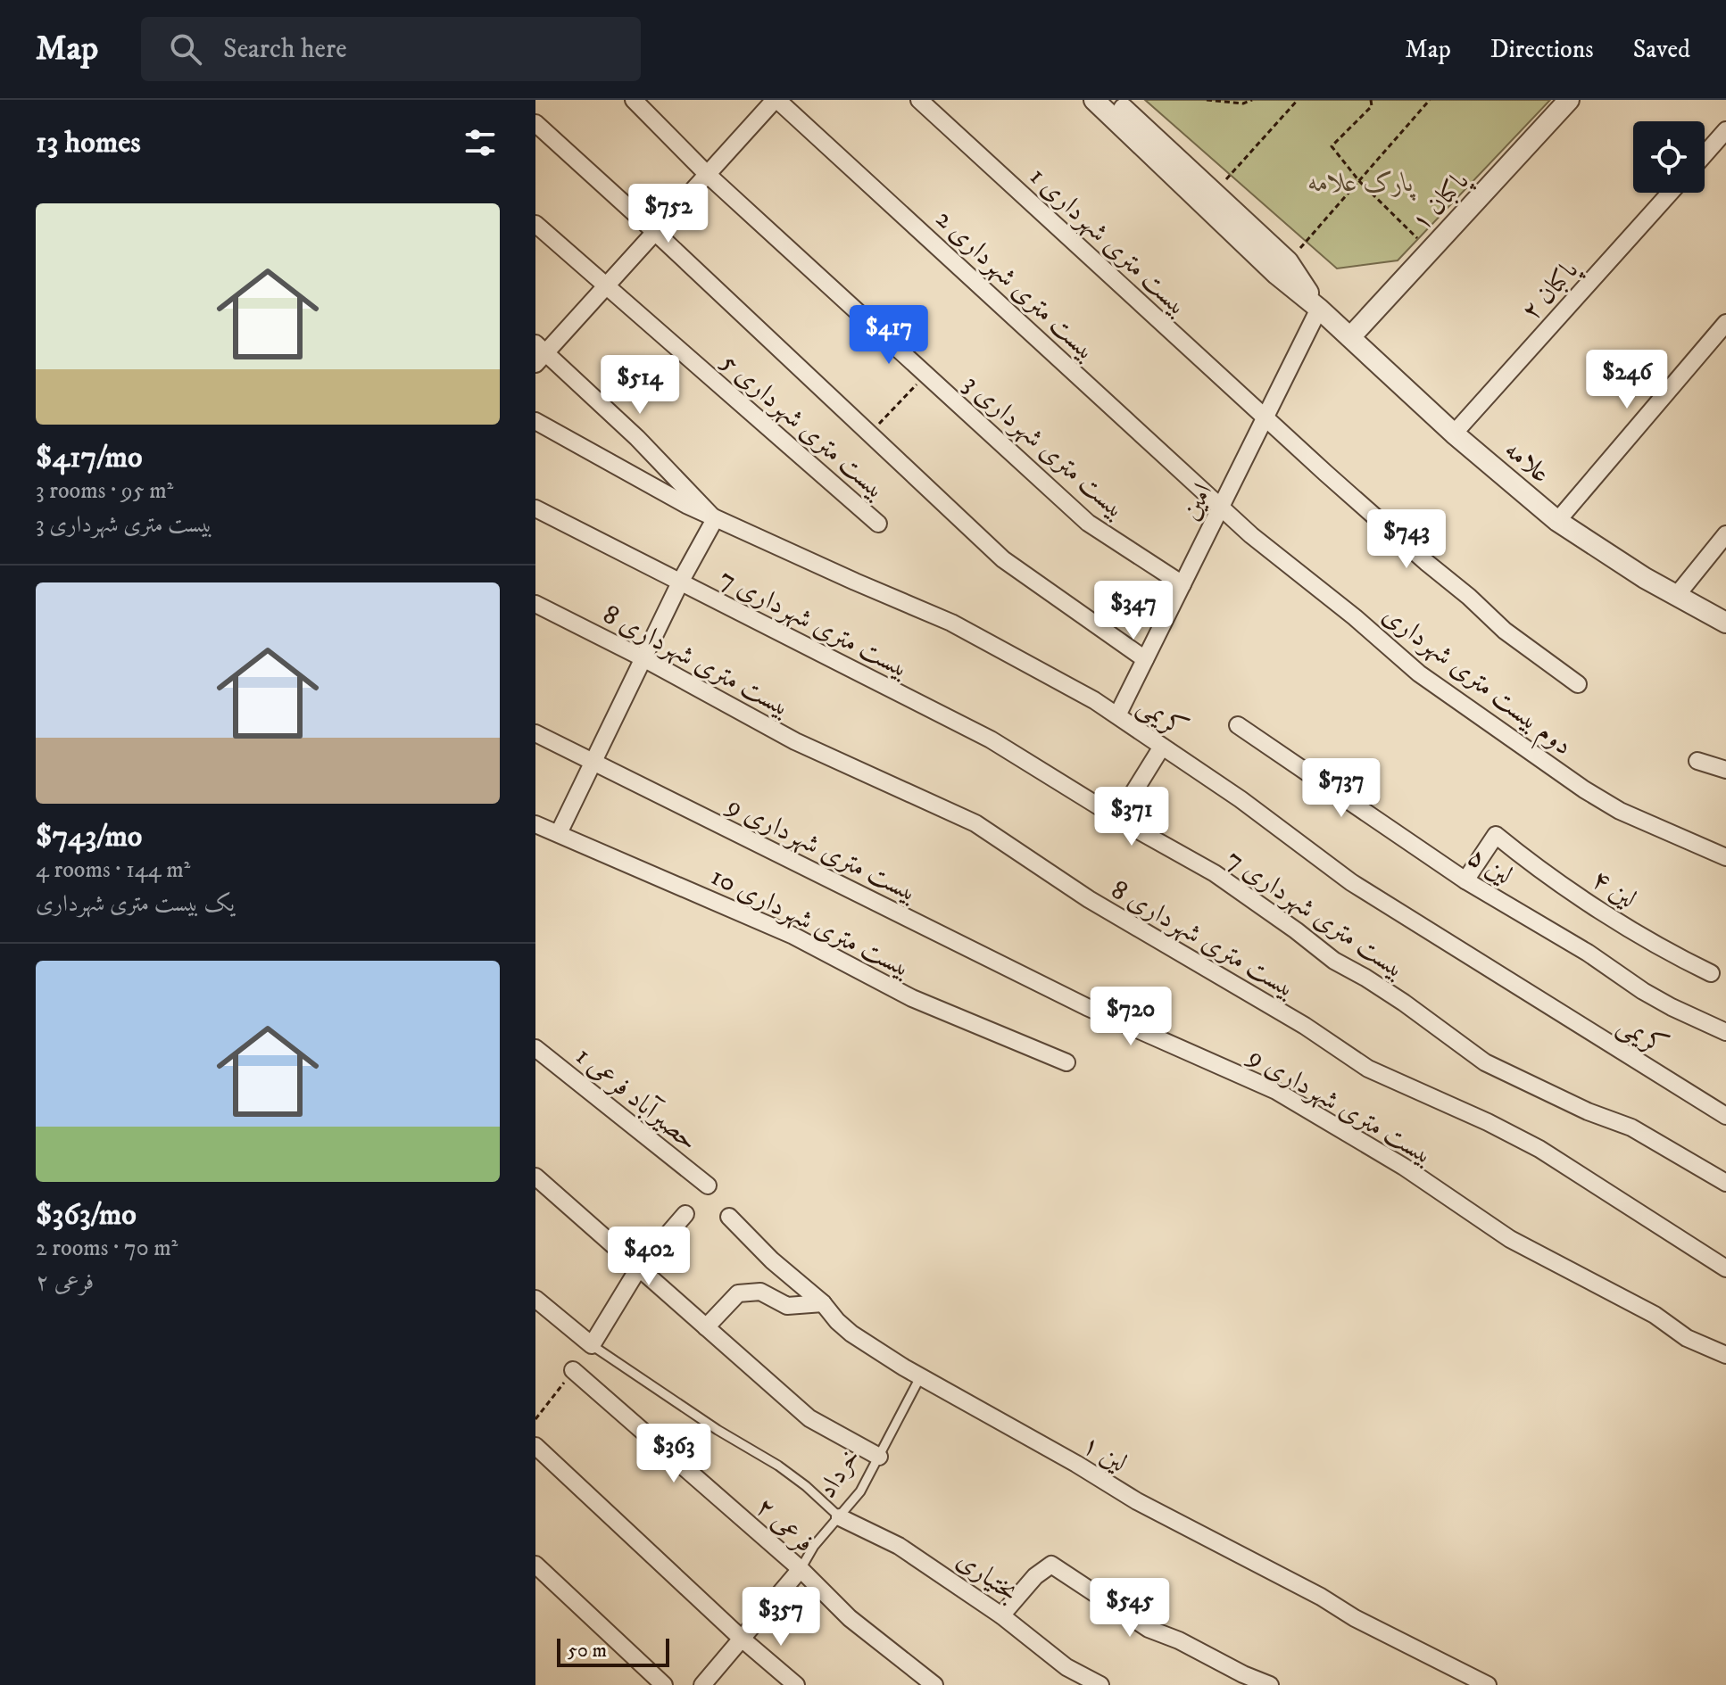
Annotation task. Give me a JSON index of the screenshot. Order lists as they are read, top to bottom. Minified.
{"streets":{"street":["پاکبان ۱","بیست متری شهرداری 1","بیست متری شهرداری 2","پاکبان ۲","بیست متری شهرداری 5","بیست متری شهرداری 3","علامه","امین","بیست متری شهرداری 7","بیست متری شهرداری 8","دوم بیست متری شهرداری","کریمی","بیست متری شهرداری 9","لین ۵","لین ۴","بیست متری شهرداری 10","حصیرآباد فرعی 1","لین ۱","خرداد","۲ فرعی","بختیاری"]},"crossings":[["پاکبان ۱","علامه"],["بیست متری شهرداری 1","امین"],["بیست متری شهرداری 2","امین"],["بیست متری شهرداری 2","دوم بیست متری شهرداری"],["پاکبان ۲","علامه"],["بیست متری شهرداری 3","امین"],["علامه","امین"],["امین","دوم بیست متری شهرداری"],["امین","کریمی"],["لین ۵","لین ۴"],["لین ۱","خرداد"],["خرداد","۲ فرعی"],["خرداد","بختیاری"]],"parks":["پارک علامه"],"scale_bar":"50 m","page":{"header":"Map","search":"Search here","nav":["Map","Directions","Saved"],"heading":"13 homes","price":["$752","$417","$246","$514","$743","$347","$737","$371","$720","$402","$363","$545","$357"],"list":[{"name":"$417/mo","note":"3 rooms · 95 m² · بیست متری شهرداری 3"},{"name":"$743/mo","note":"4 rooms · 144 m² · یک بیست متری شهرداری"},{"name":"$363/mo","note":"2 rooms · 70 m² · ۲ فرعی"}],"scale":"50 m"}}
